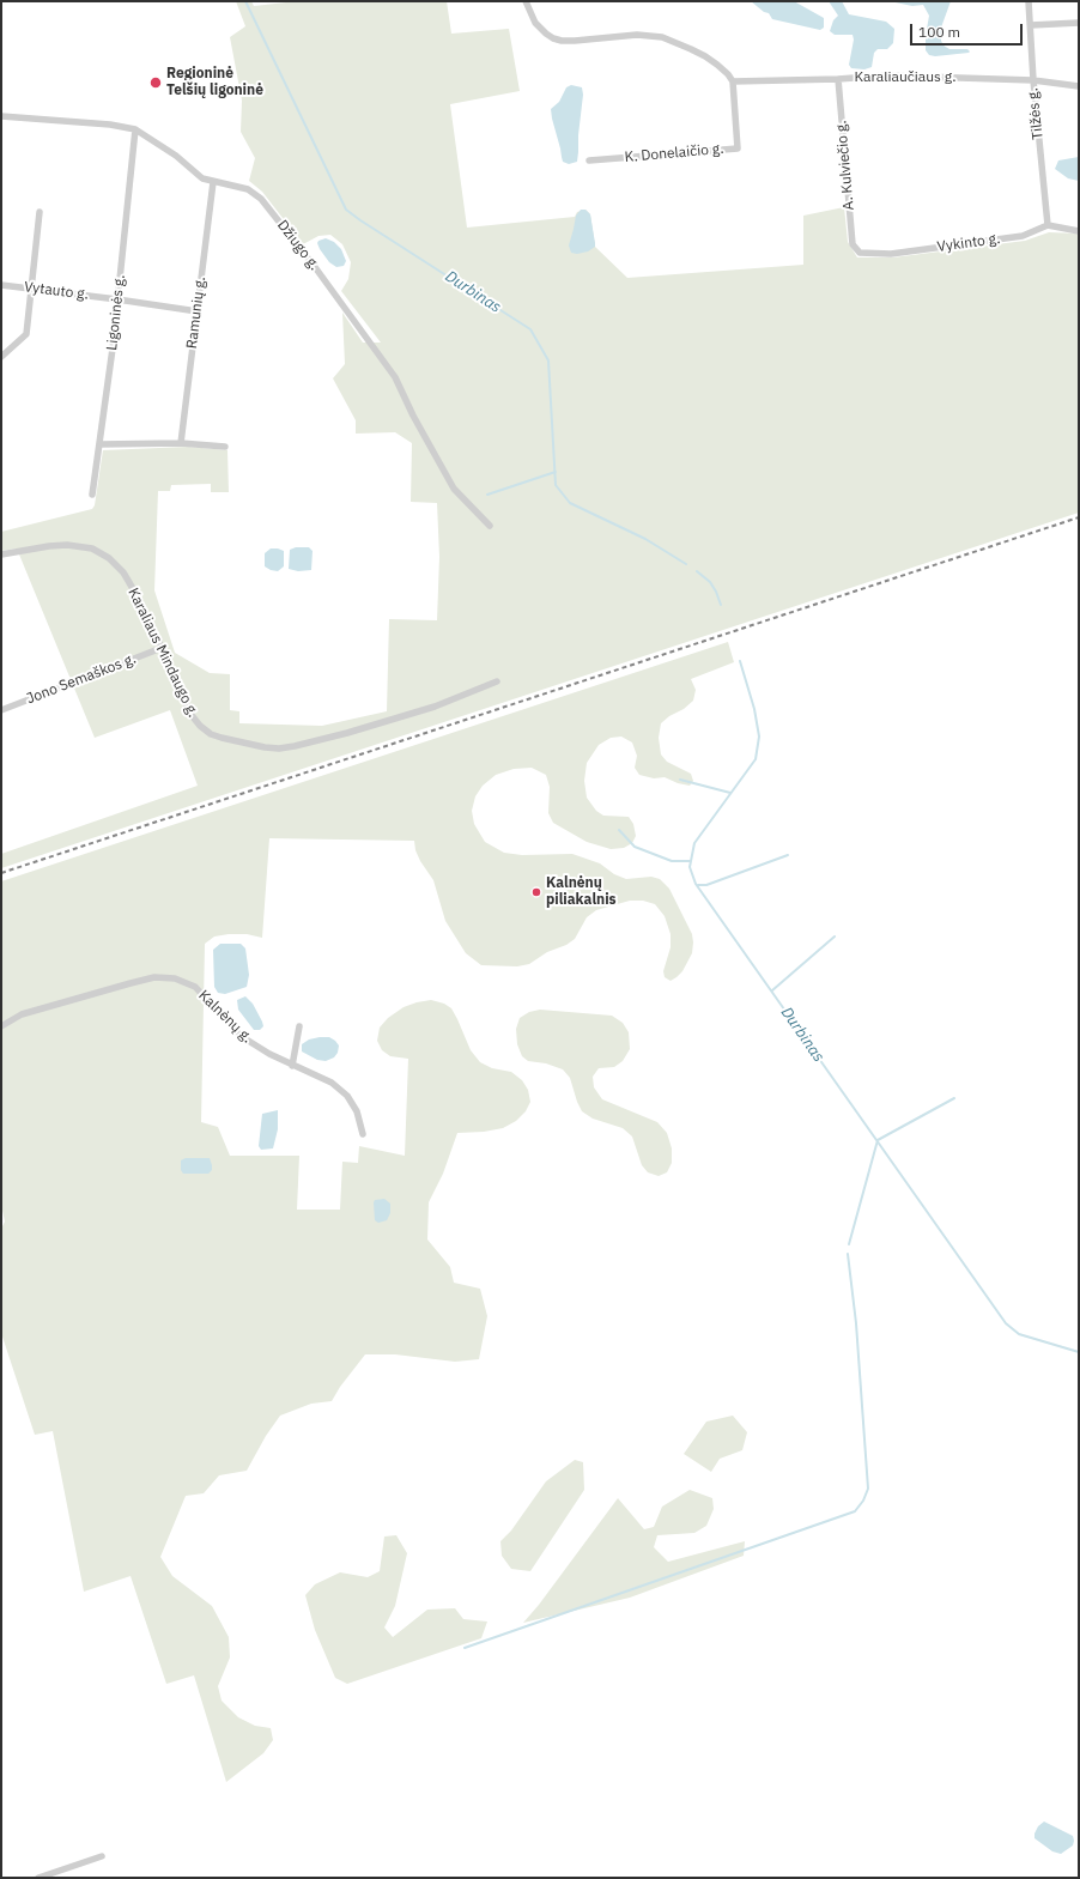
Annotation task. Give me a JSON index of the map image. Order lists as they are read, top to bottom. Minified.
{"streets":{"street":["Karaliaučiaus g.","Tilžės g.","K. Donelaičio g.","A. Kulviečio g.","Vykinto g.","Džiugo g.","Vytauto g.","Ligoninės g.","Ramunių g.","Karaliaus Mindaugo g.","Jono Semaškos g.","Kalnėnų g."]},"crossings":[["Karaliaučiaus g.","Tilžės g."],["Karaliaučiaus g.","K. Donelaičio g."],["Karaliaučiaus g.","A. Kulviečio g."],["Tilžės g.","Vykinto g."],["A. Kulviečio g.","Vykinto g."],["Džiugo g.","Ligoninės g."],["Džiugo g.","Ramunių g."],["Vytauto g.","Ligoninės g."],["Vytauto g.","Ramunių g."],["Karaliaus Mindaugo g.","Jono Semaškos g."]],"water":["Durbinas"],"places":["Regioninė Telšių ligoninė","Kalnėnų piliakalnis"],"scale_bar":"100 m"}
